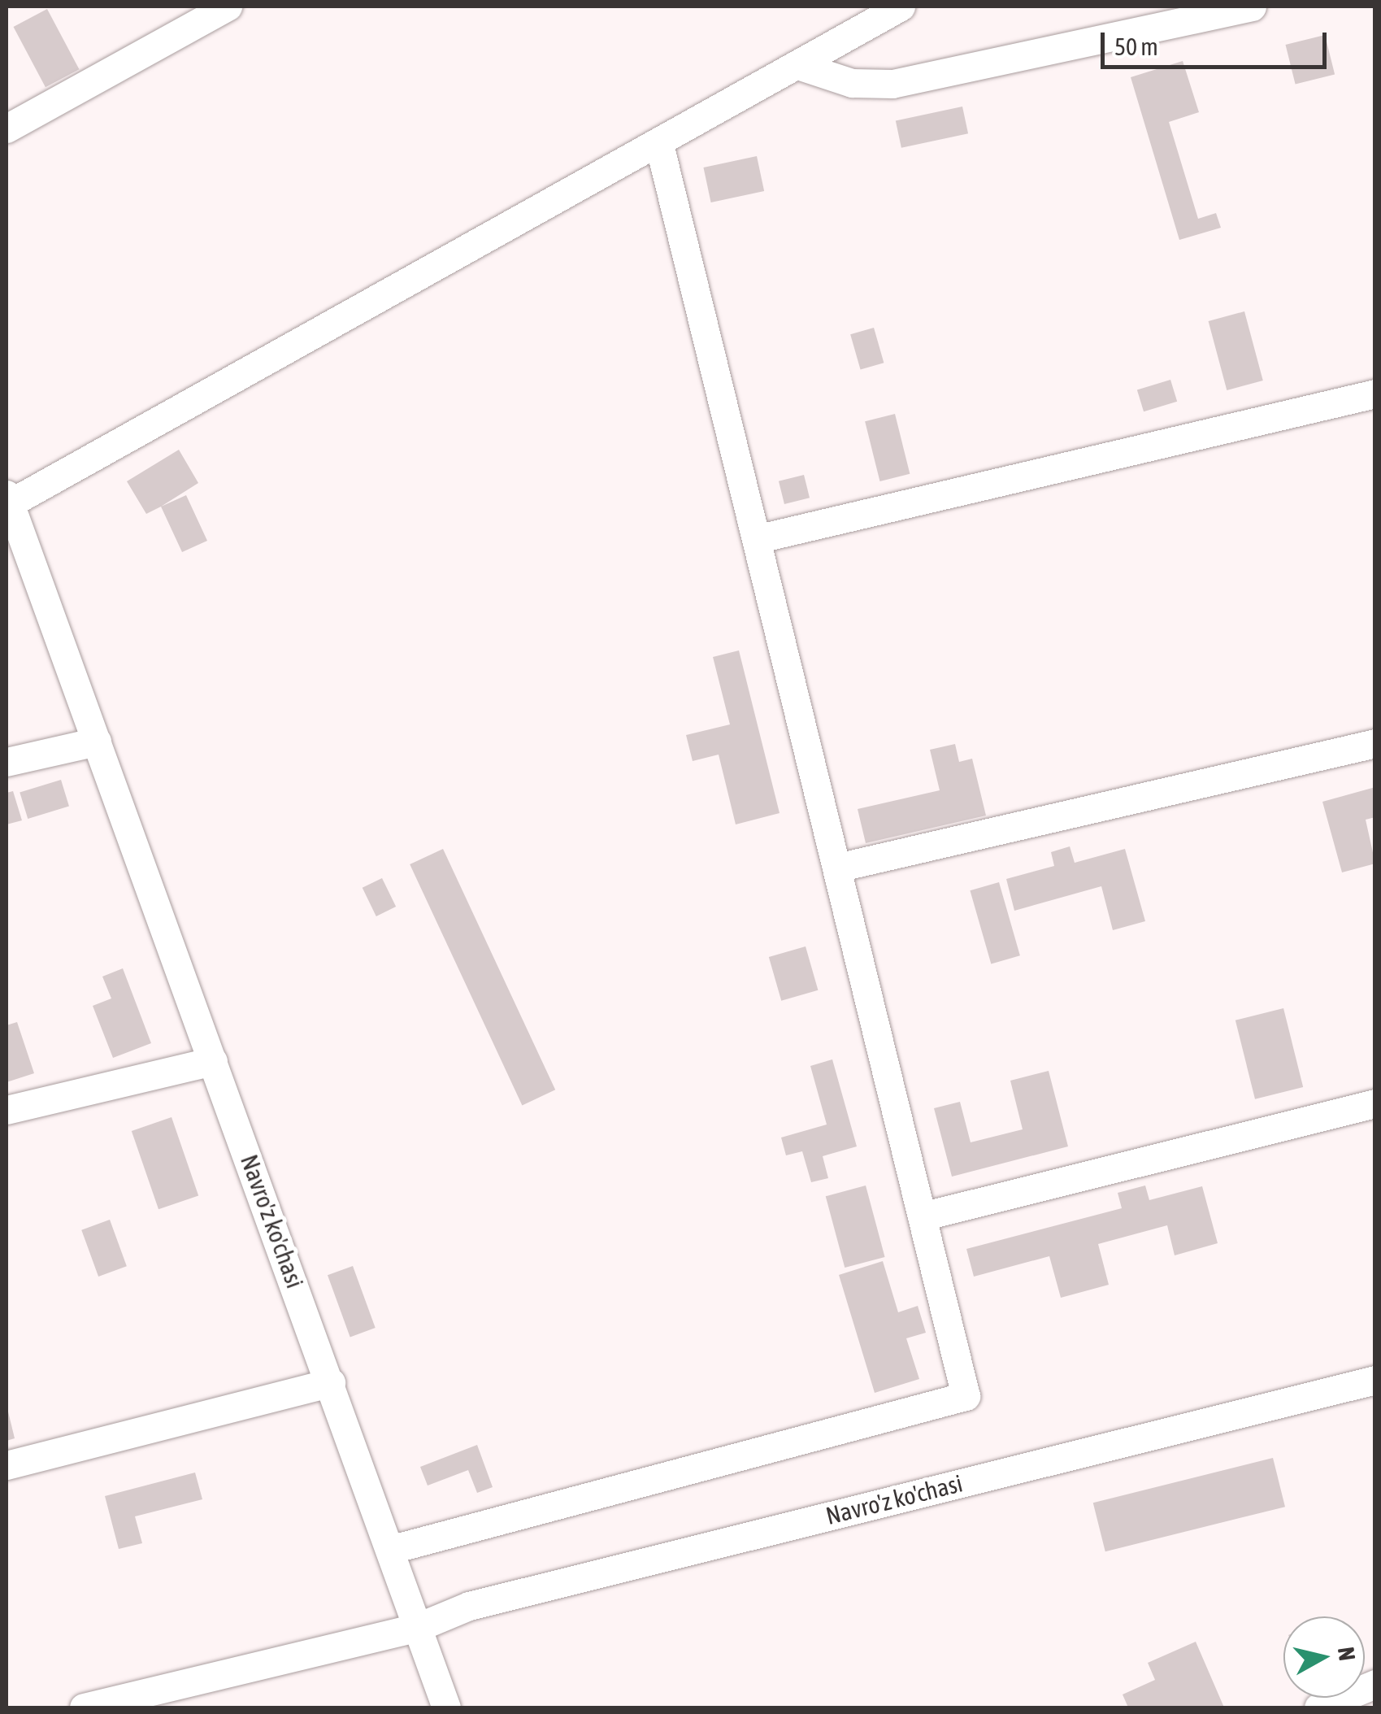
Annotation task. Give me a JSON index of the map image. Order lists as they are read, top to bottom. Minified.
{"streets":{"street":["Navro'z ko'chasi"]},"scale_bar":"50 m","north":"right"}
